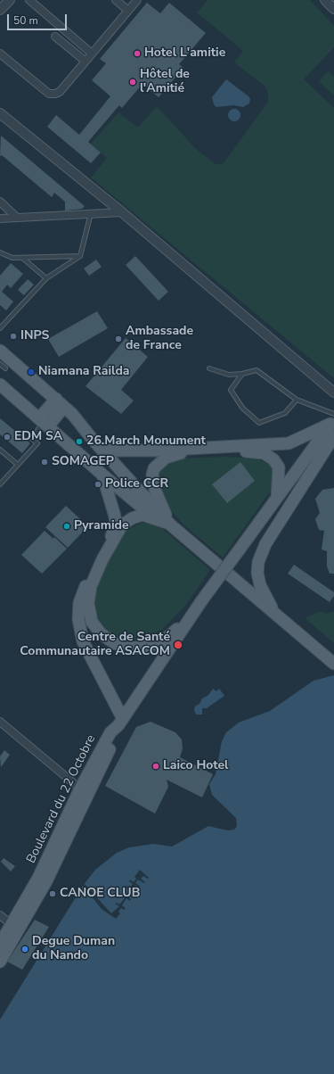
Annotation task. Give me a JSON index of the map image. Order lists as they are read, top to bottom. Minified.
{"streets":{"main road":["Boulevard du 22 Octobre"]},"places":["Hotel L'amitie","Hôtel de l'Amitié","INPS","Ambassade de France","Niamana Railda","EDM SA","26.March Monument","SOMAGEP","Police CCR","Pyramide","Centre de Santé Communautaire ASACOM","Laico Hotel","CANOE CLUB","Degue Duman du Nando"],"scale_bar":"50 m"}
